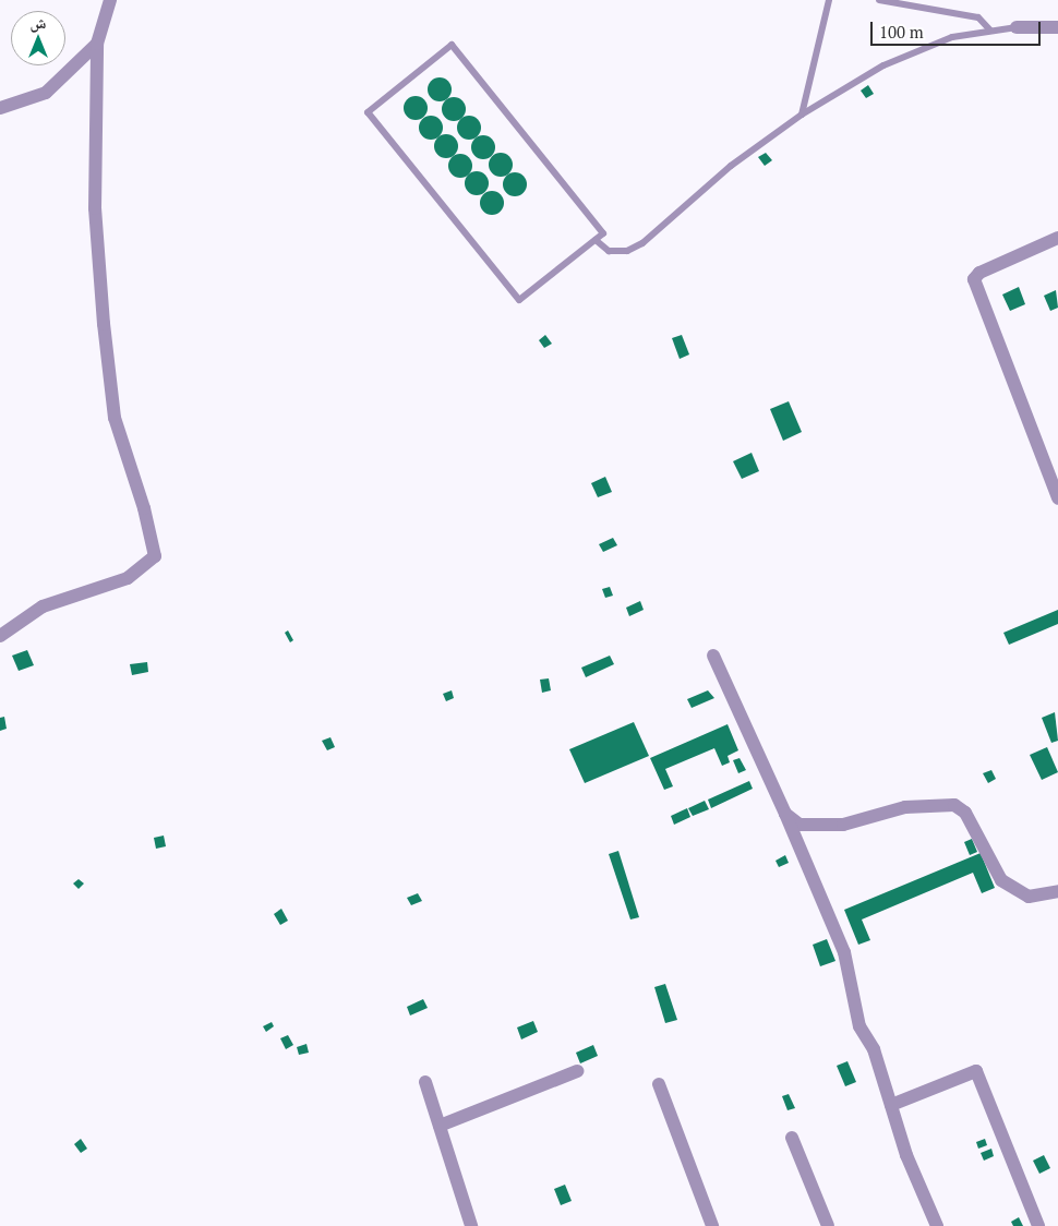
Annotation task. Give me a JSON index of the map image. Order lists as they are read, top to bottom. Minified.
{"scale_bar":"100 m","north":"top"}
